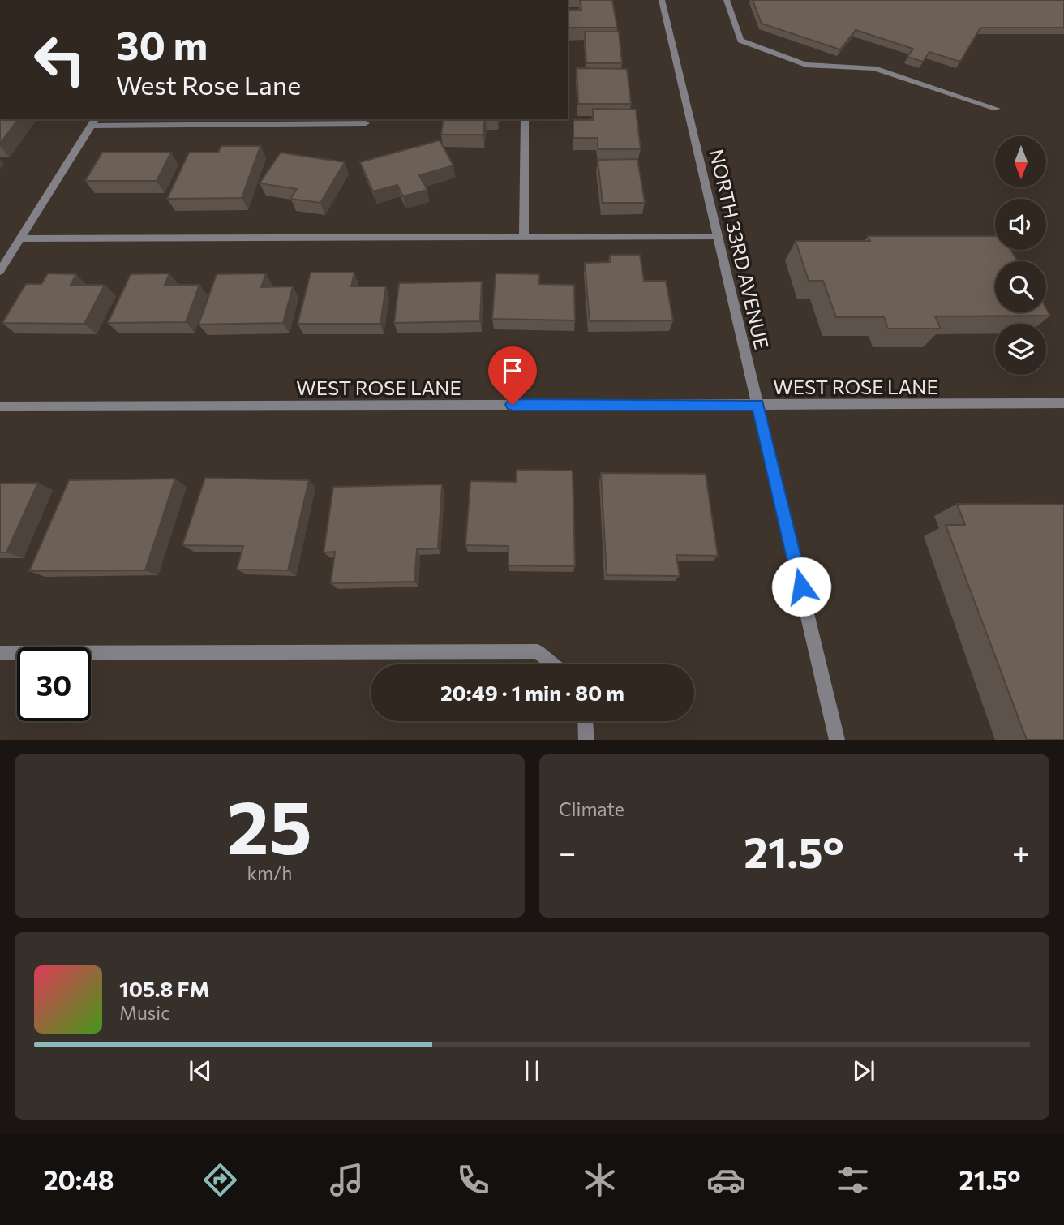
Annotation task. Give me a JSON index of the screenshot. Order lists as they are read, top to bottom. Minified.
{"streets":{"street":["NORTH 33RD AVENUE","WEST ROSE LANE"]},"crossings":[["NORTH 33RD AVENUE","WEST ROSE LANE"]],"north":"bottom","page":{"turn":["30 m","West Rose Lane"],"limit":"30","trip":"20:49 · 1 min · 80 m","tile":[["25","km/h"],"Climate"],"heat":["−","21.5°","+"],"song":["105.8 FM","Music"],"tabs":["20:48","21.5°"]}}
